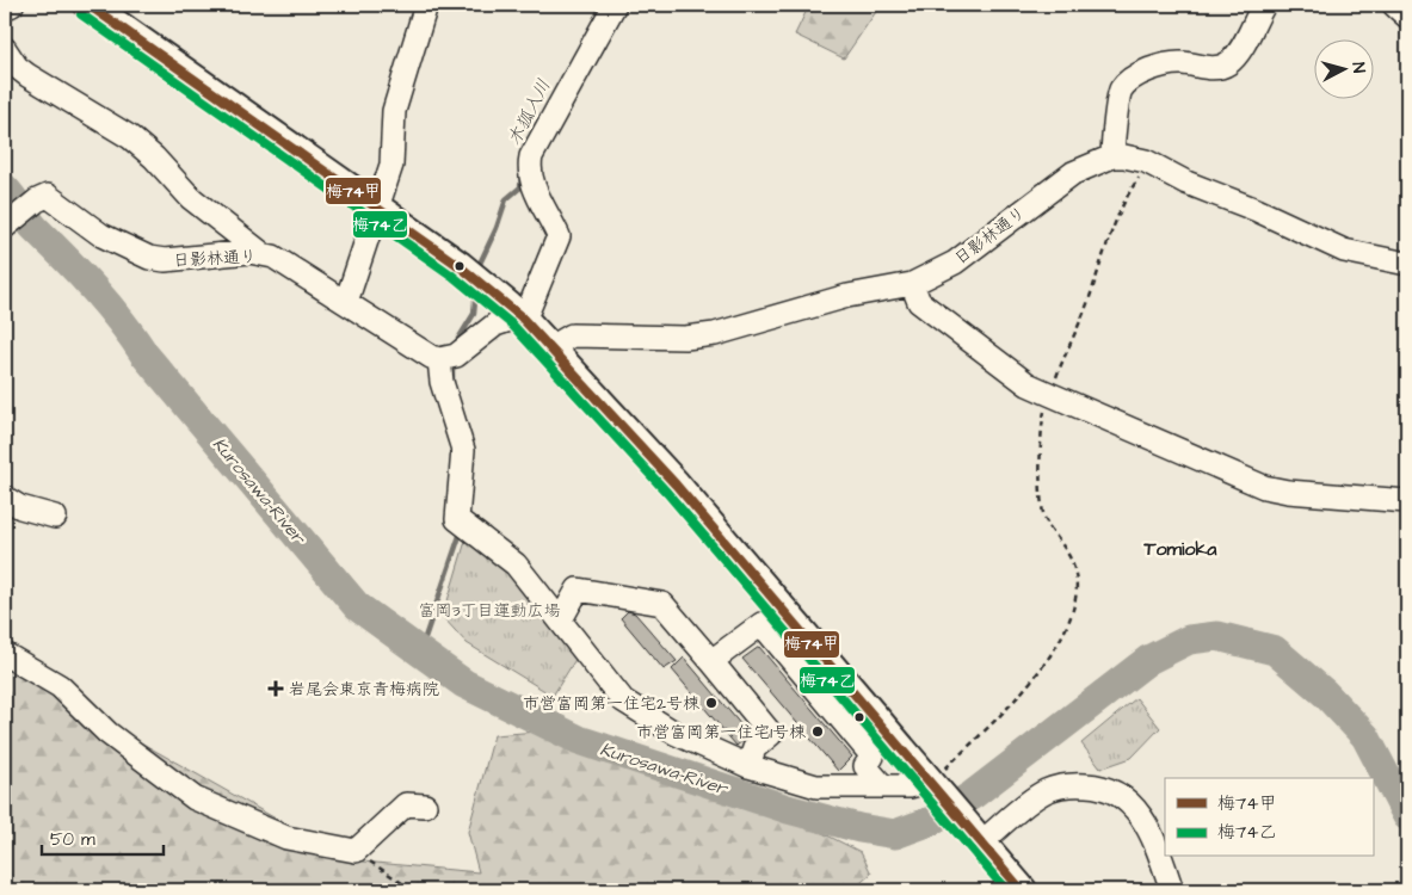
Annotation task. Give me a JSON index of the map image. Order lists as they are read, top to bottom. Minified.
{"streets":{"street":["日影林通り"]},"districts":["Tomioka"],"water":["木狐入川","Kurosawa-River"],"parks":["富岡3丁目運動広場"],"places":{"health":["岩尾会東京青梅病院"],"other":["市営富岡第一住宅2号棟","市営富岡第一住宅1号棟"]},"lines":["transit line 梅74甲","transit line 梅74乙"],"legend":["梅74甲","梅74乙"],"scale_bar":"50 m","north":"right"}
